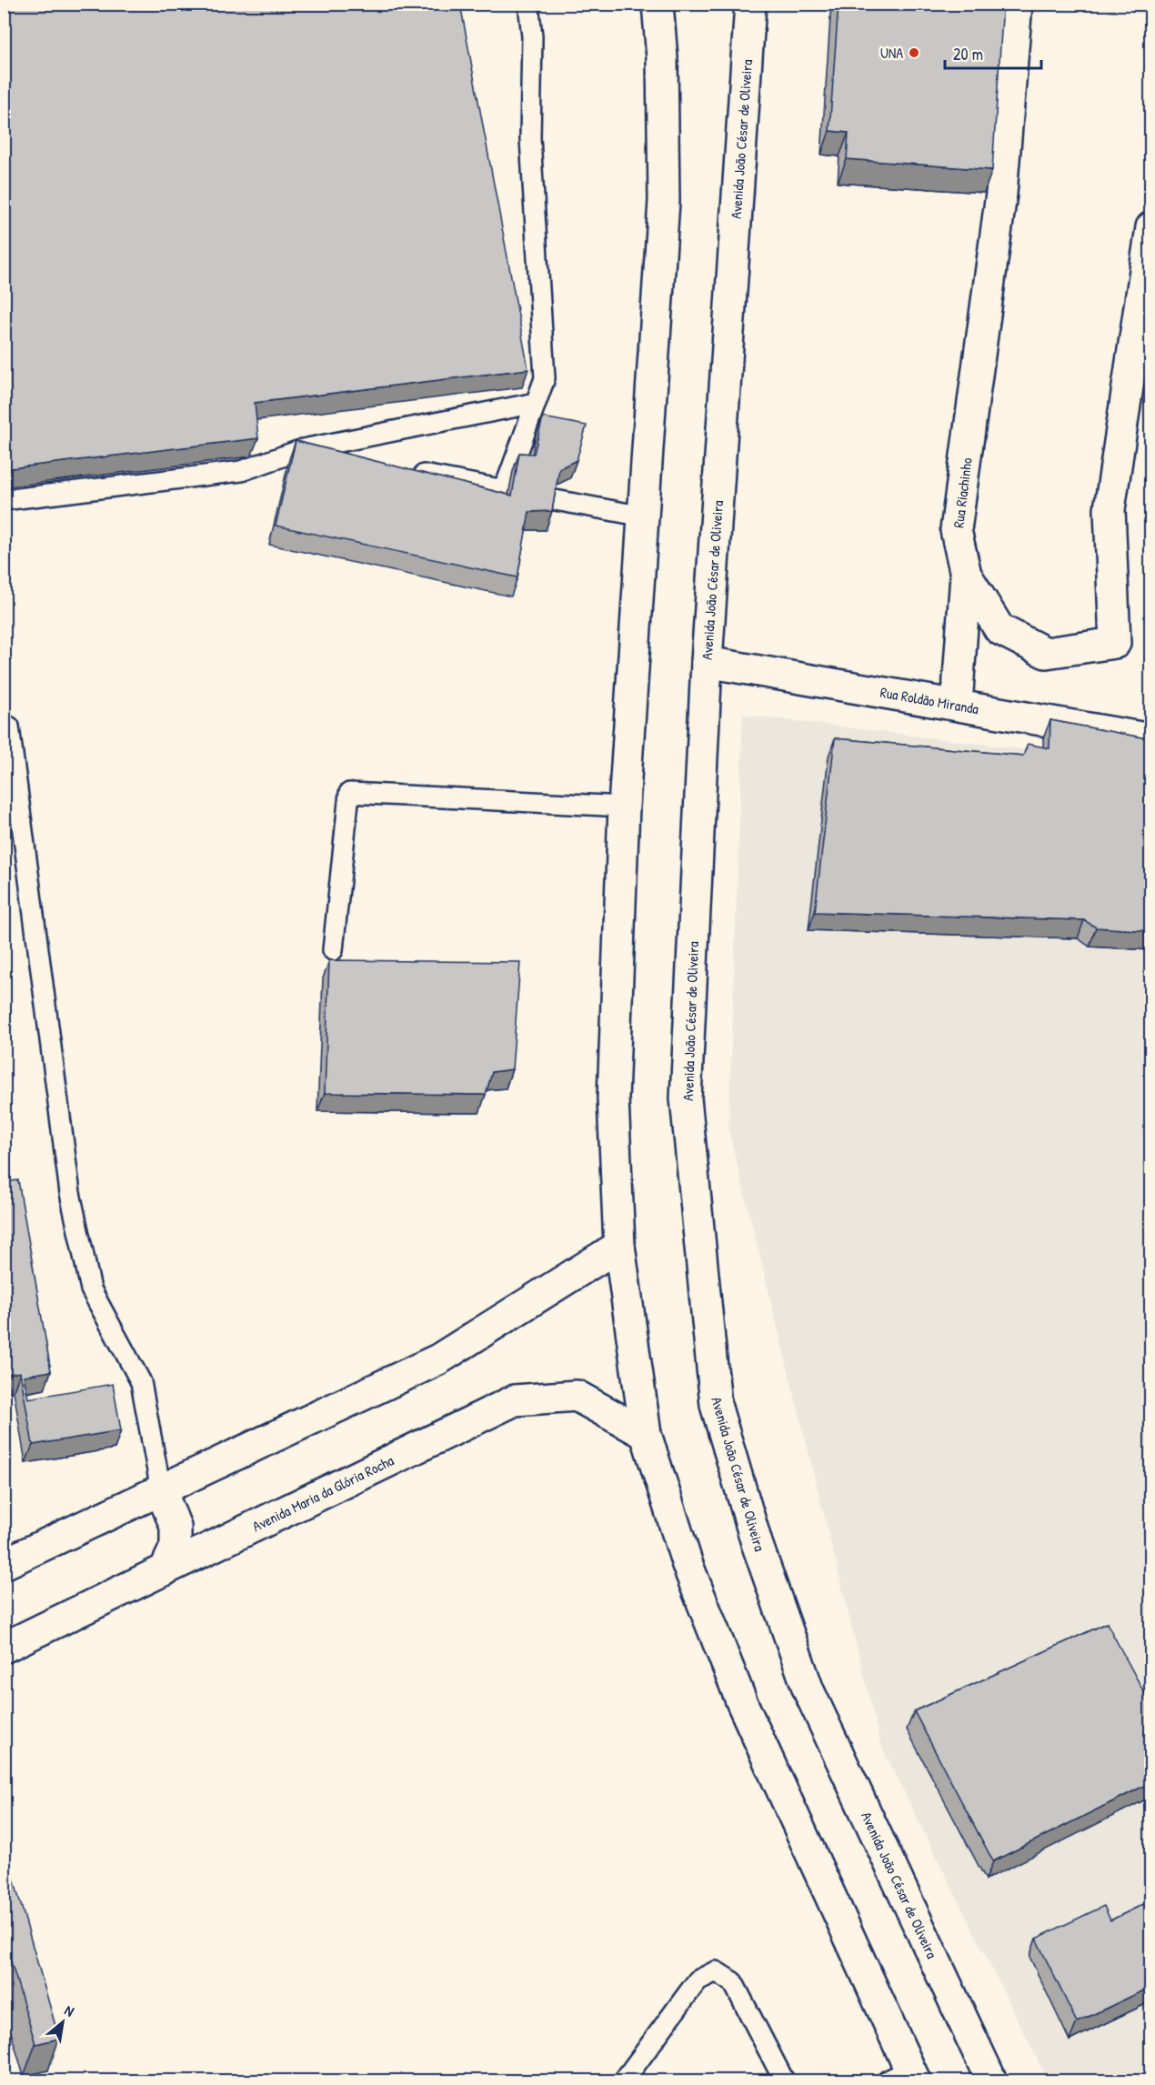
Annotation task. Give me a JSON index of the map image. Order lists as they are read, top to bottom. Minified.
{"streets":{"main road":["Avenida João César de Oliveira","Rua Riachinho","Rua Roldão Miranda","Avenida Maria da Glória Rocha"]},"crossings":[["Avenida João César de Oliveira","Rua Roldão Miranda"]],"places":["UNA"],"scale_bar":"20 m","north":"top right"}
